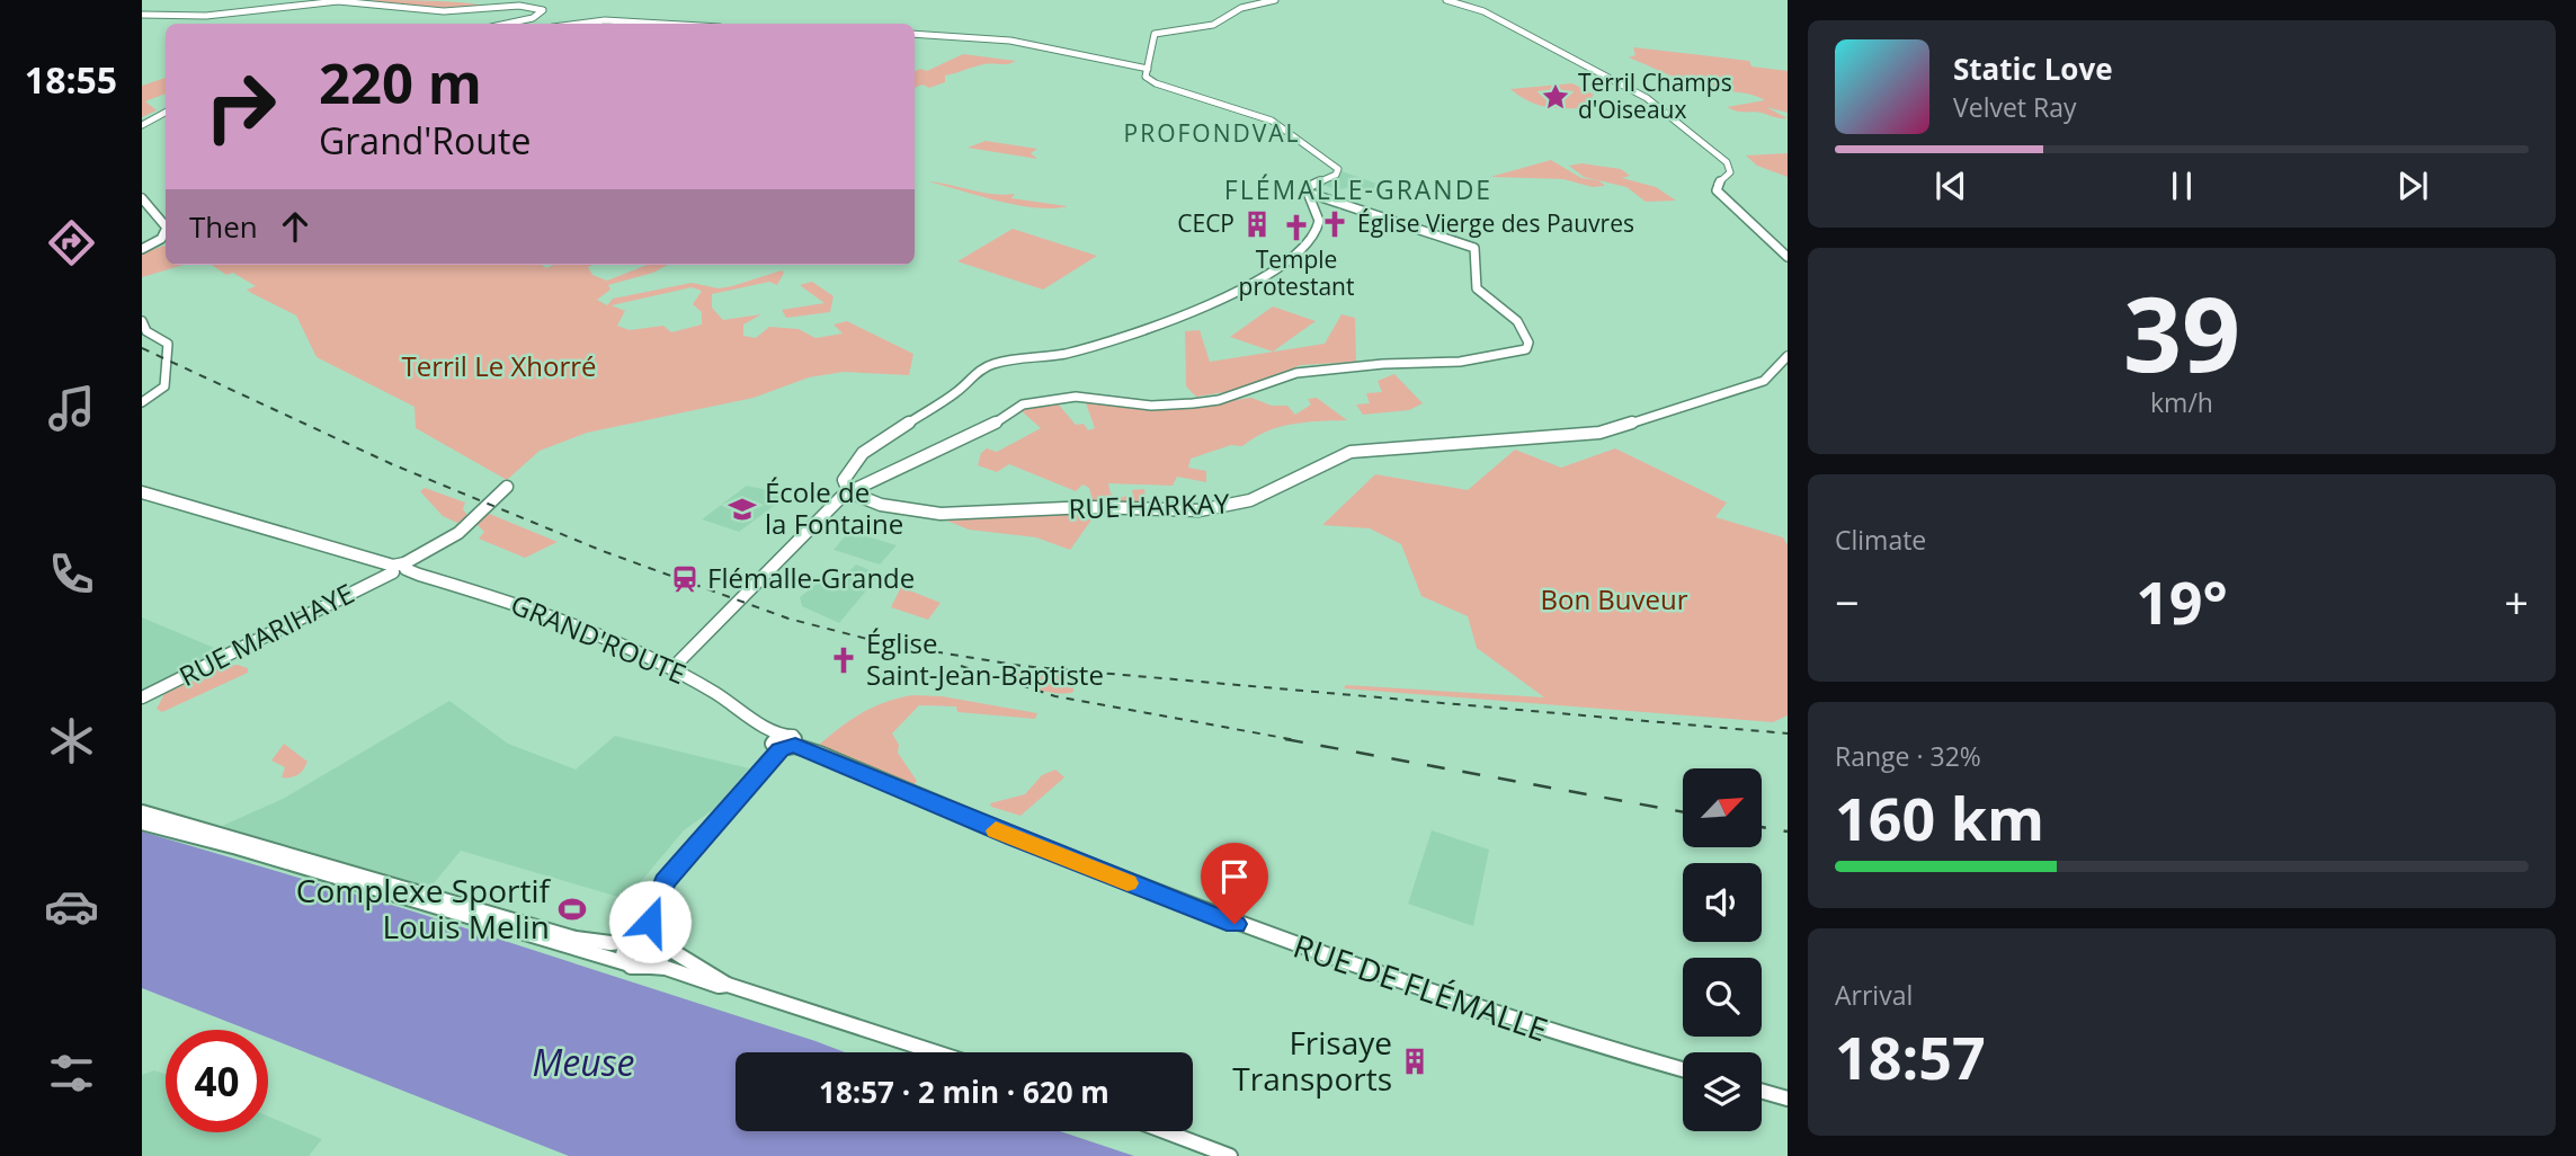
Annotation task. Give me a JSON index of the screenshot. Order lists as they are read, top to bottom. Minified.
{"streets":{"street":["RUE HARKAY","RUE MARIHAYE","GRAND'ROUTE","RUE DE FLÉMALLE"]},"crossings":[["RUE MARIHAYE","GRAND'ROUTE"],["GRAND'ROUTE","RUE DE FLÉMALLE"]],"districts":["PROFONDVAL","FLÉMALLE-GRANDE"],"water":["Meuse"],"parks":["Terril Le Xhorré","Bon Buveur"],"places":{"place":["Terril Champs d'Oiseaux"],"building":["CECP","Frisaye Transports"],"church":["Église Vierge des Pauvres","Temple protestant","Église Saint-Jean-Baptiste"],"school or university":["École de la Fontaine"],"station":["Flémalle-Grande"],"sports":["Complexe Sportif Louis Melin"]},"north":"top right","page":{"tabs":"18:55","turn":["220 m","Grand'Route"],"song":["Static Love","Velvet Ray"],"then":"Then","tile":[["39","km/h"],"Climate",["Range · 32%","160 km"],["Arrival","18:57"]],"heat":["−","19°","+"],"limit":"40","trip":"18:57 · 2 min · 620 m"}}
